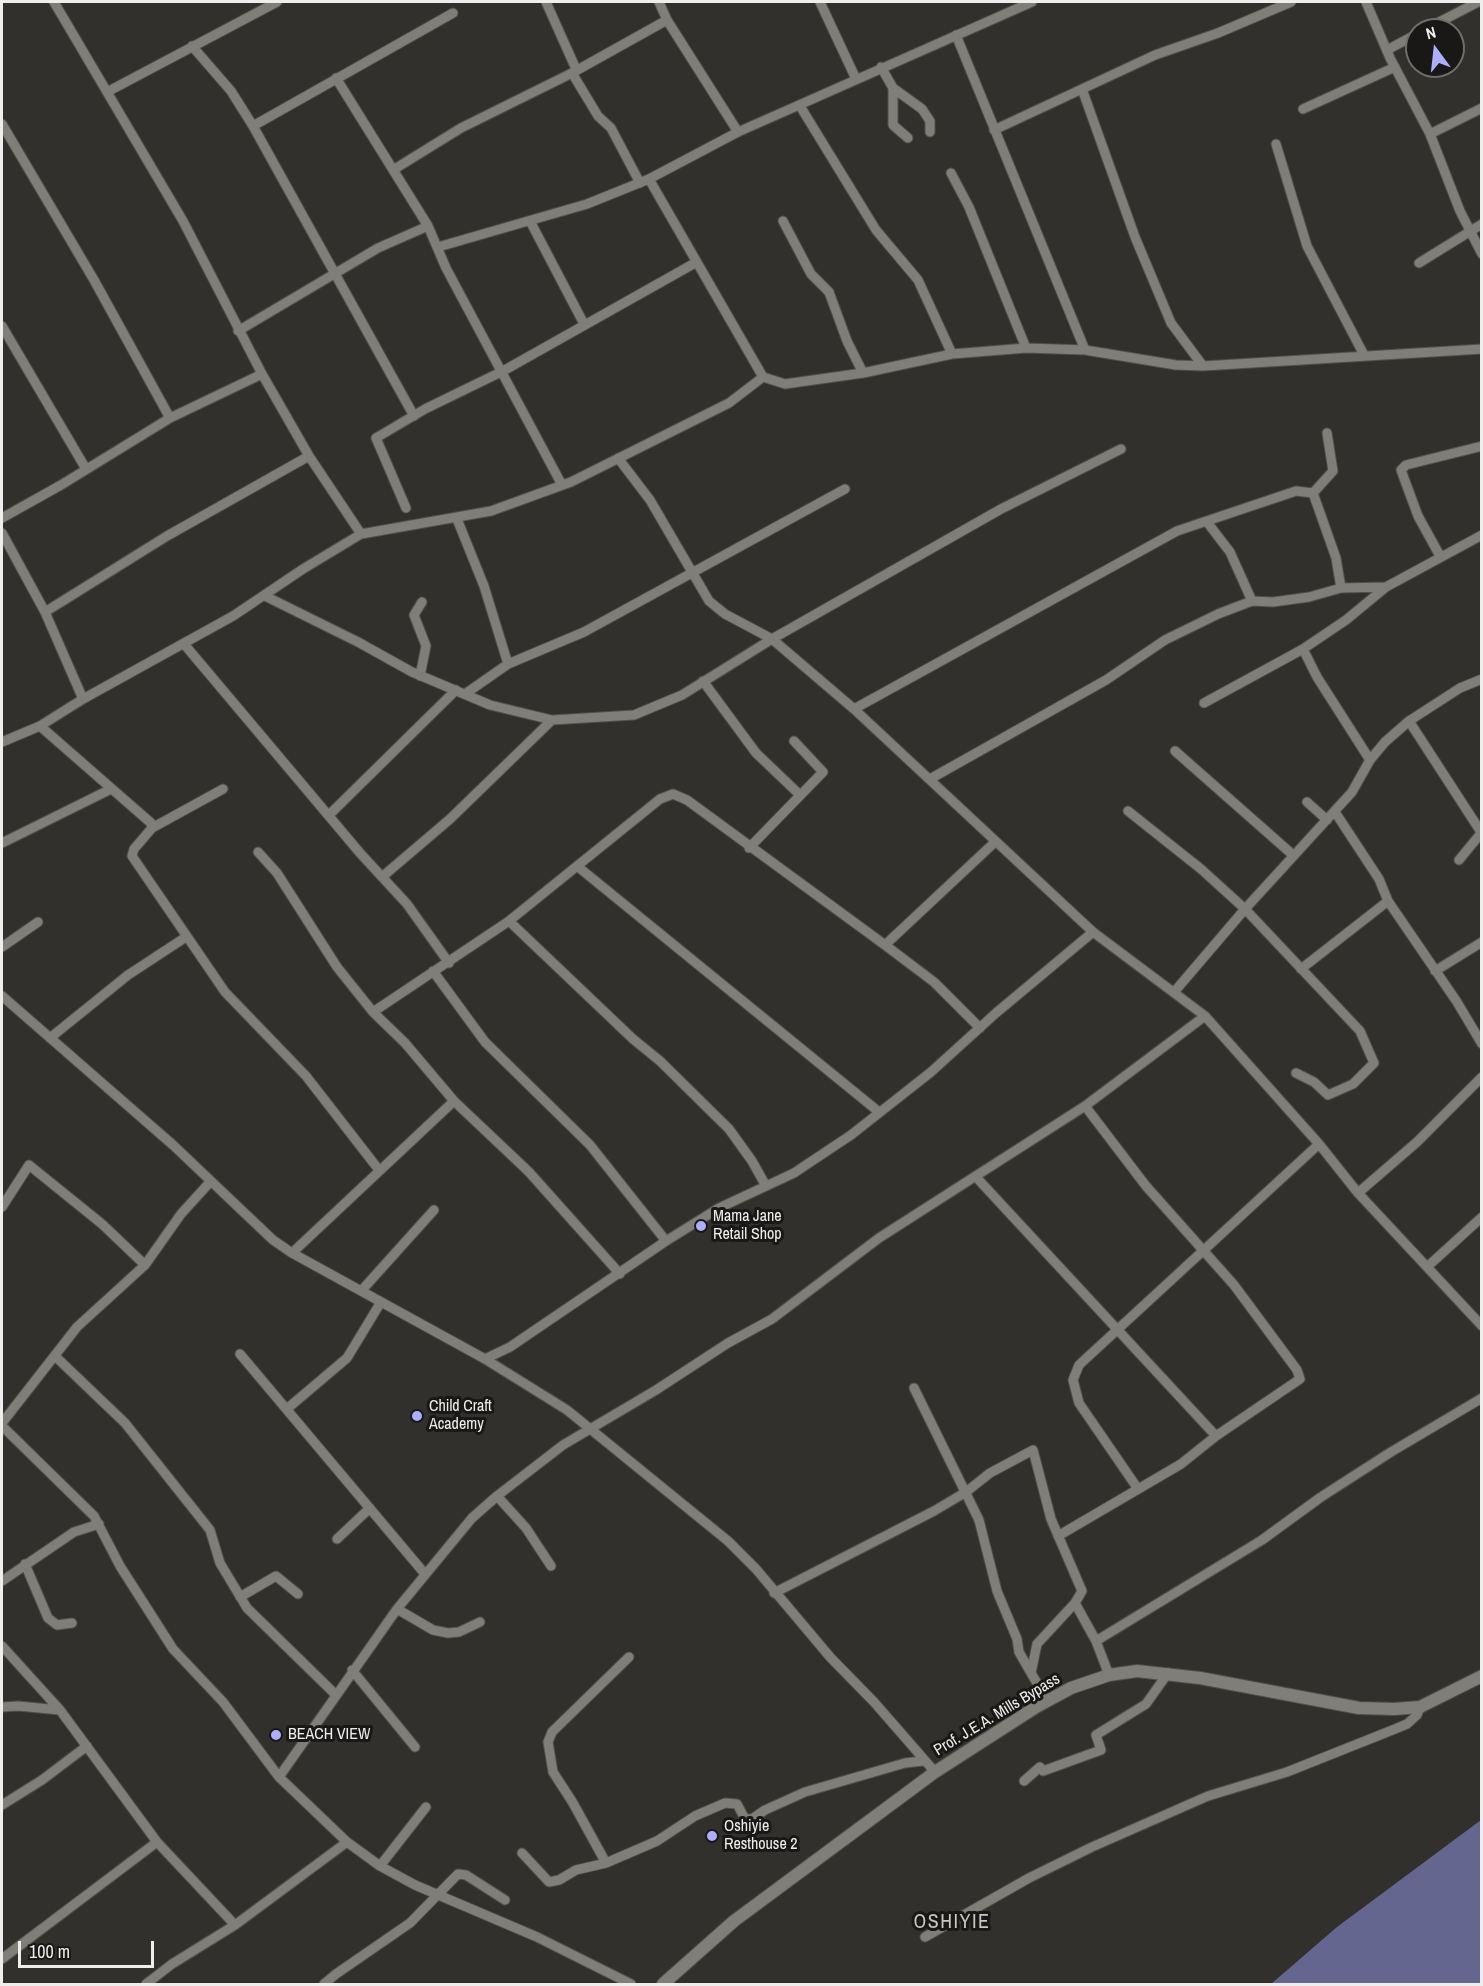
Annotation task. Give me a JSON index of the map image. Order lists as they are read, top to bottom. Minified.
{"streets":{"street":["Prof. J.E.A. Mills Bypass"]},"districts":["OSHIYIE"],"places":["Mama Jane Retail Shop","Child Craft Academy","BEACH VIEW","Oshiyie Resthouse 2"],"scale_bar":"100 m","north":"top"}
